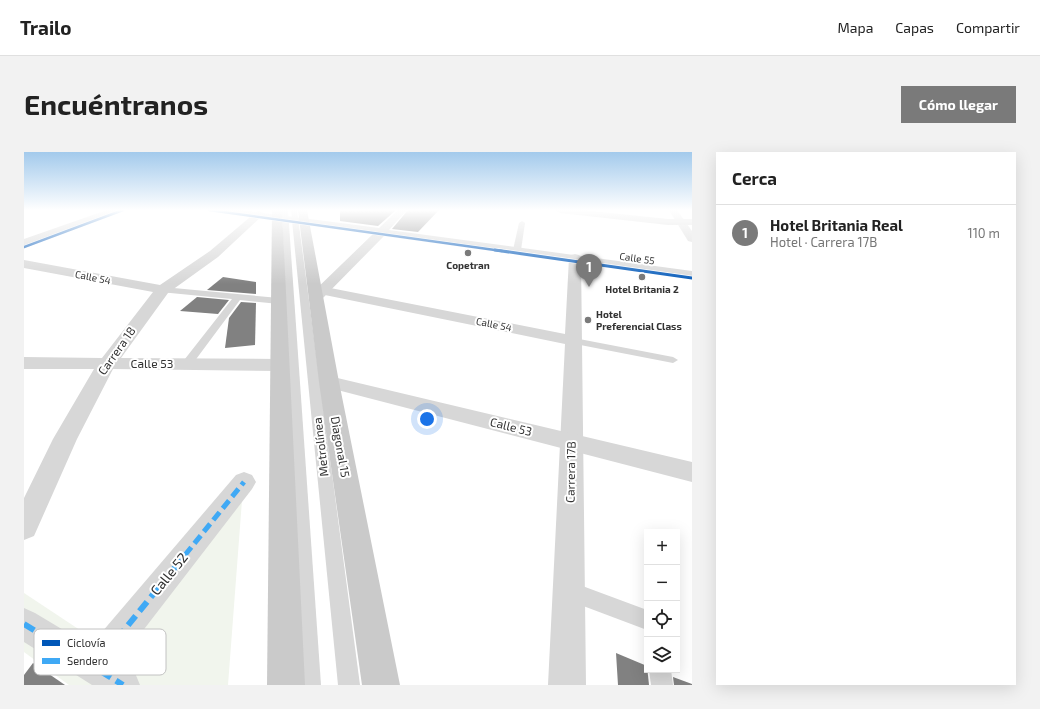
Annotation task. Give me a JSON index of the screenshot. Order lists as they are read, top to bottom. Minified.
{"streets":{"main road":["Diagonal 15"],"street":["Calle 55","Calle 54","Carrera 18","Calle 53","Carrera 17B","Calle 52"],"lane":["Metrolínea"]},"crossings":[["Calle 55","Carrera 17B"],["Calle 54","Carrera 18"],["Calle 54","Diagonal 15"],["Calle 54","Carrera 17B"],["Carrera 18","Calle 53"],["Calle 53","Diagonal 15"],["Calle 53","Carrera 17B"]],"places":["Copetran","Hotel Britania 2","Hotel Preferencial Class"],"legend":["Ciclovía","Sendero"],"page":{"header":"Trailo","nav":["Mapa","Capas","Compartir"],"buttons":"Cómo llegar","title":"Encuéntranos","heading":"Cerca","list":[{"mark":"1","name":"Hotel Britania Real","note":"Hotel · Carrera 17B","value":"110 m"}],"pins":"1","map_buttons":["+","−"]}}
